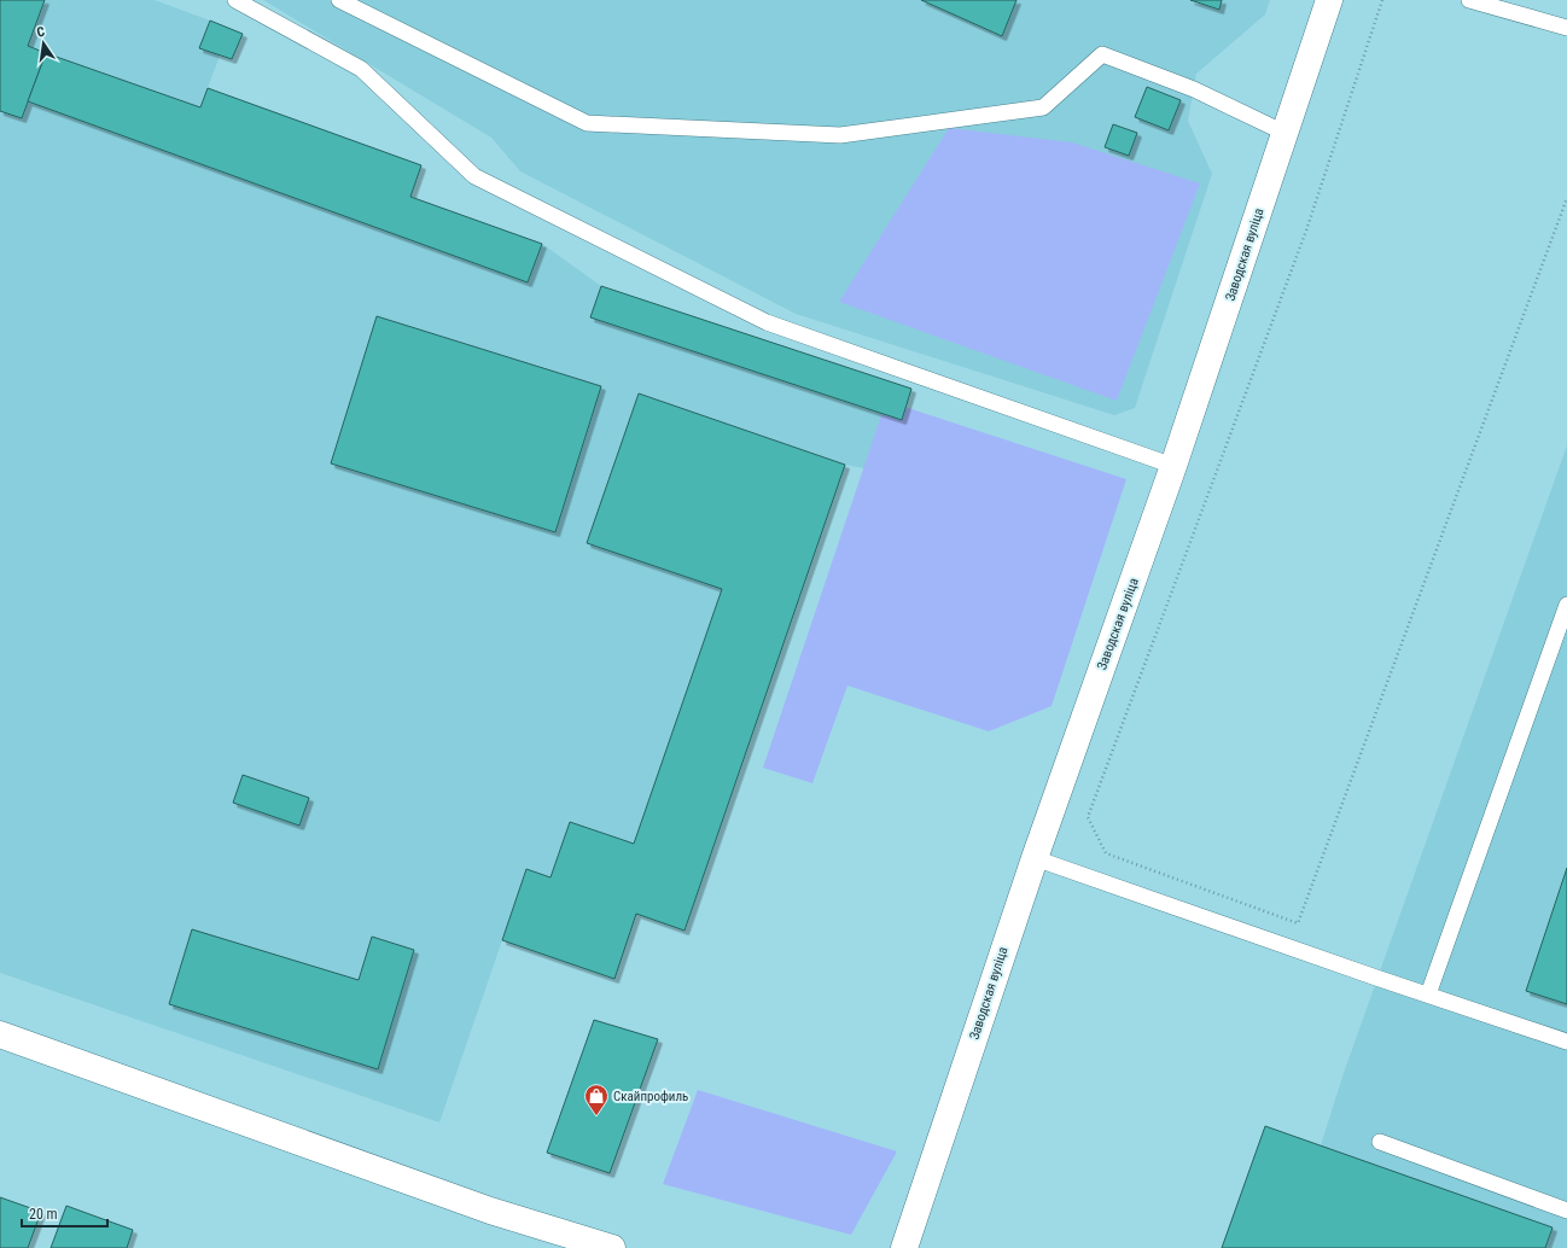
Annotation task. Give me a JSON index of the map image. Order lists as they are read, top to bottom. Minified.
{"streets":{"main road":["Заводская вуліца"]},"places":{"shop":["Скайпрофиль"]},"scale_bar":"20 m","north":"top"}
